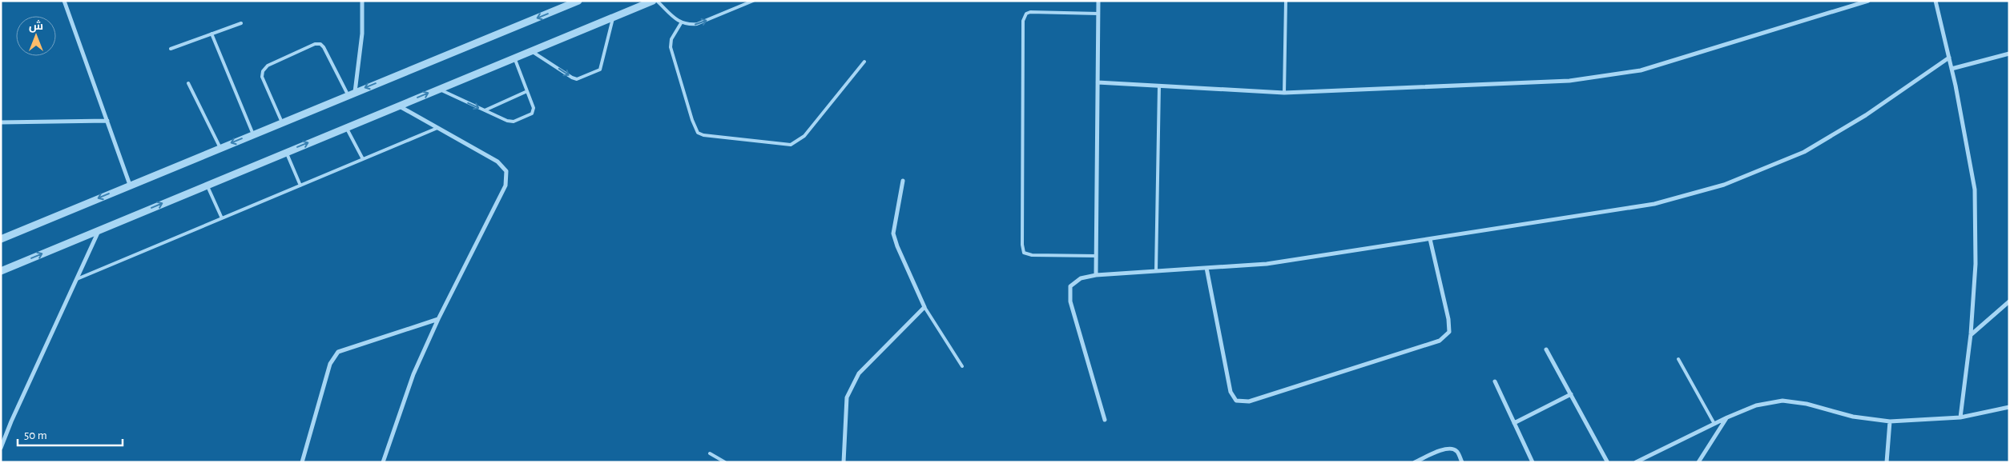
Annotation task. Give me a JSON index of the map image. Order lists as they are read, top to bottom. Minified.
{"scale_bar":"50 m","north":"top"}
